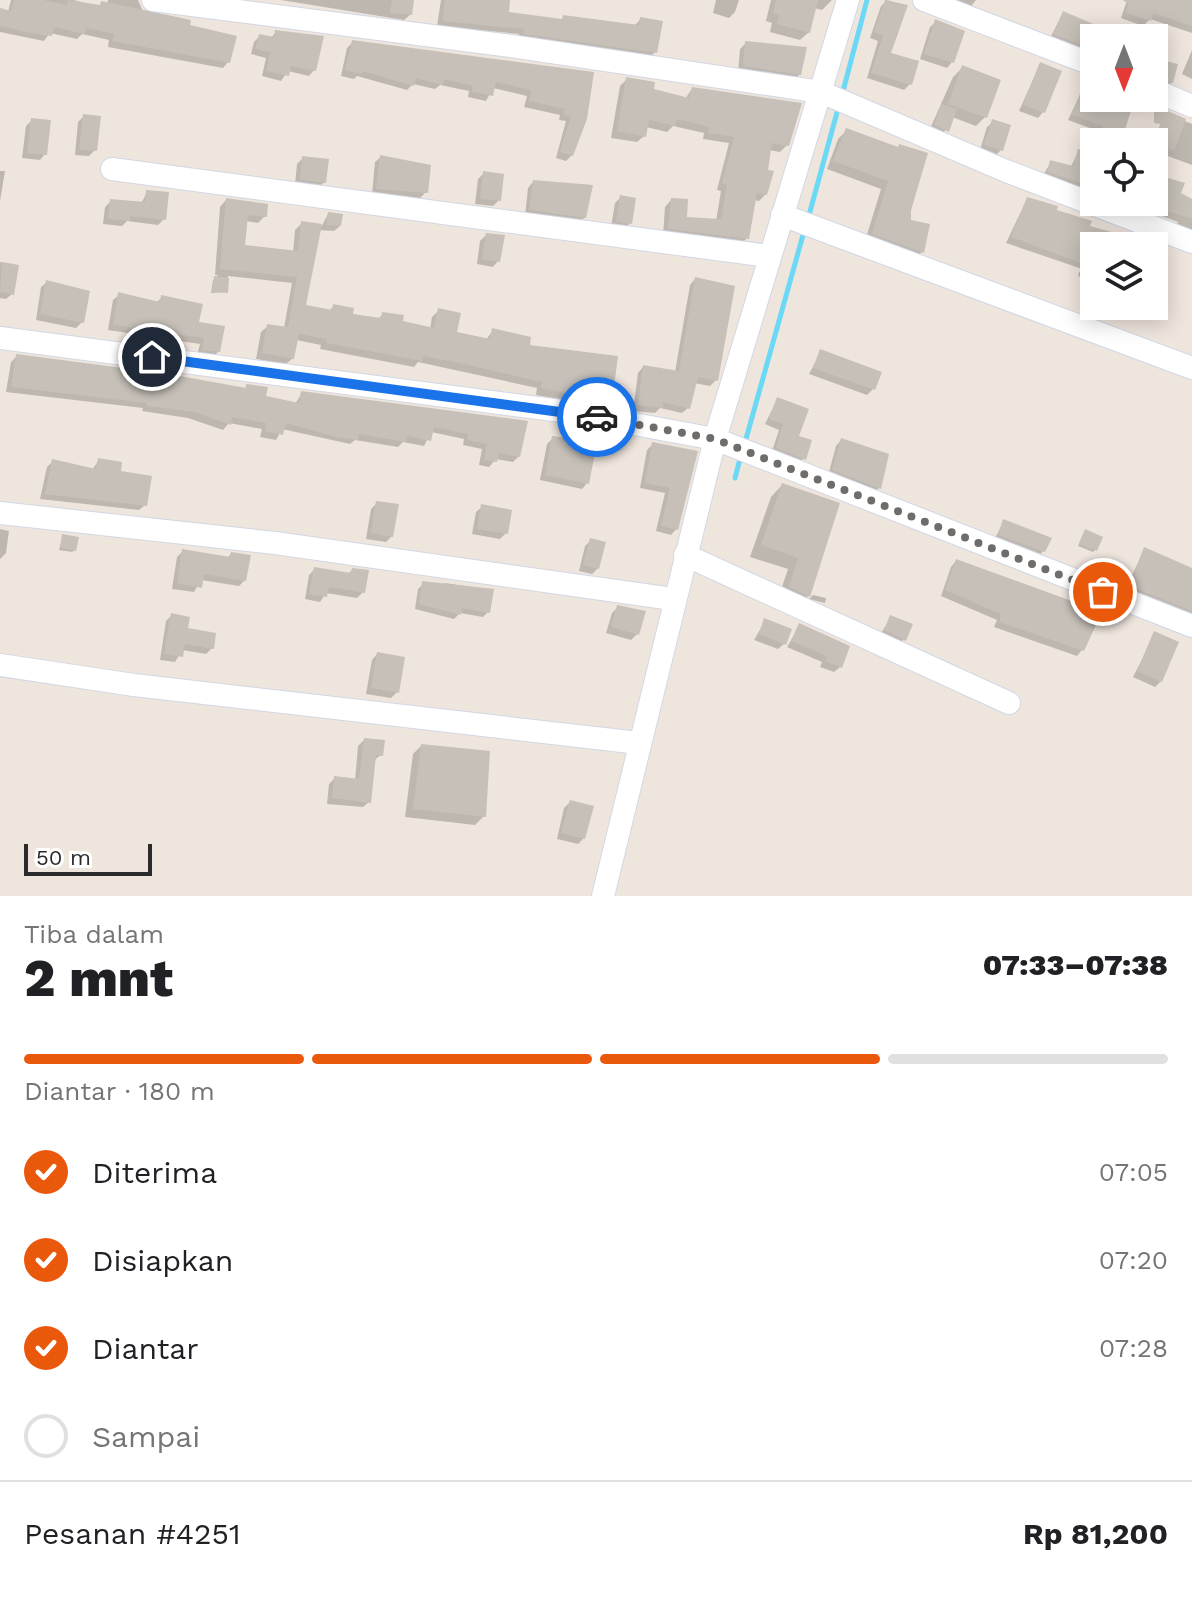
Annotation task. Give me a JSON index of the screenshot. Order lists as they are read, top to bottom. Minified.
{"scale_bar":"50 m","north":"bottom","page":{"scale":"50 m","heading":["2 mnt","Tiba dalam","07:33–07:38"],"panel":["Pesanan #4251","Rp 81,200"],"bar":"Diantar · 180 m","list":[["Diterima","07:05"],["Disiapkan","07:20"],["Diantar","07:28"],"Sampai"]}}
